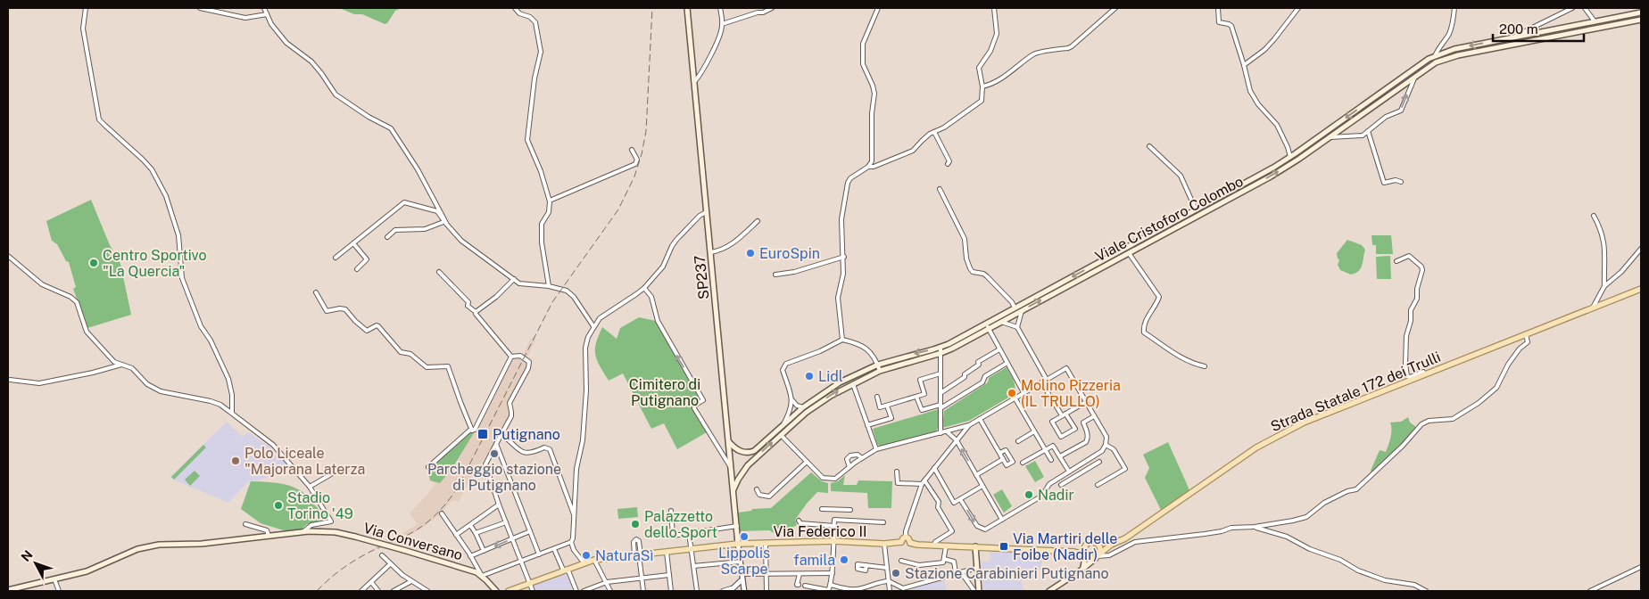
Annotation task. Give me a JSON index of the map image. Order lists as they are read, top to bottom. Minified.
{"streets":{"main road":["Viale Cristoforo Colombo","SP237","Strada Statale 172 dei Trulli","Via Federico II","Via Conversano"]},"crossings":[["Viale Cristoforo Colombo","SP237"],["SP237","Via Federico II"]],"parks":["Cimitero di Putignano"],"places":{"other":["EuroSpin","Centro Sportivo \"La Quercia\"","Lidl","Molino Pizzeria (IL TRULLO)","Parcheggio stazione di Putignano","Polo Liceale \"Majorana Laterza","Nadir","Stadio Torino '49","Palazzetto dello Sport","Lippolis Scarpe","NaturaSì","famila","Stazione Carabinieri Putignano"],"transit":["Putignano","Via Martiri delle Foibe (Nadir)"]},"scale_bar":"200 m","north":"top left"}
